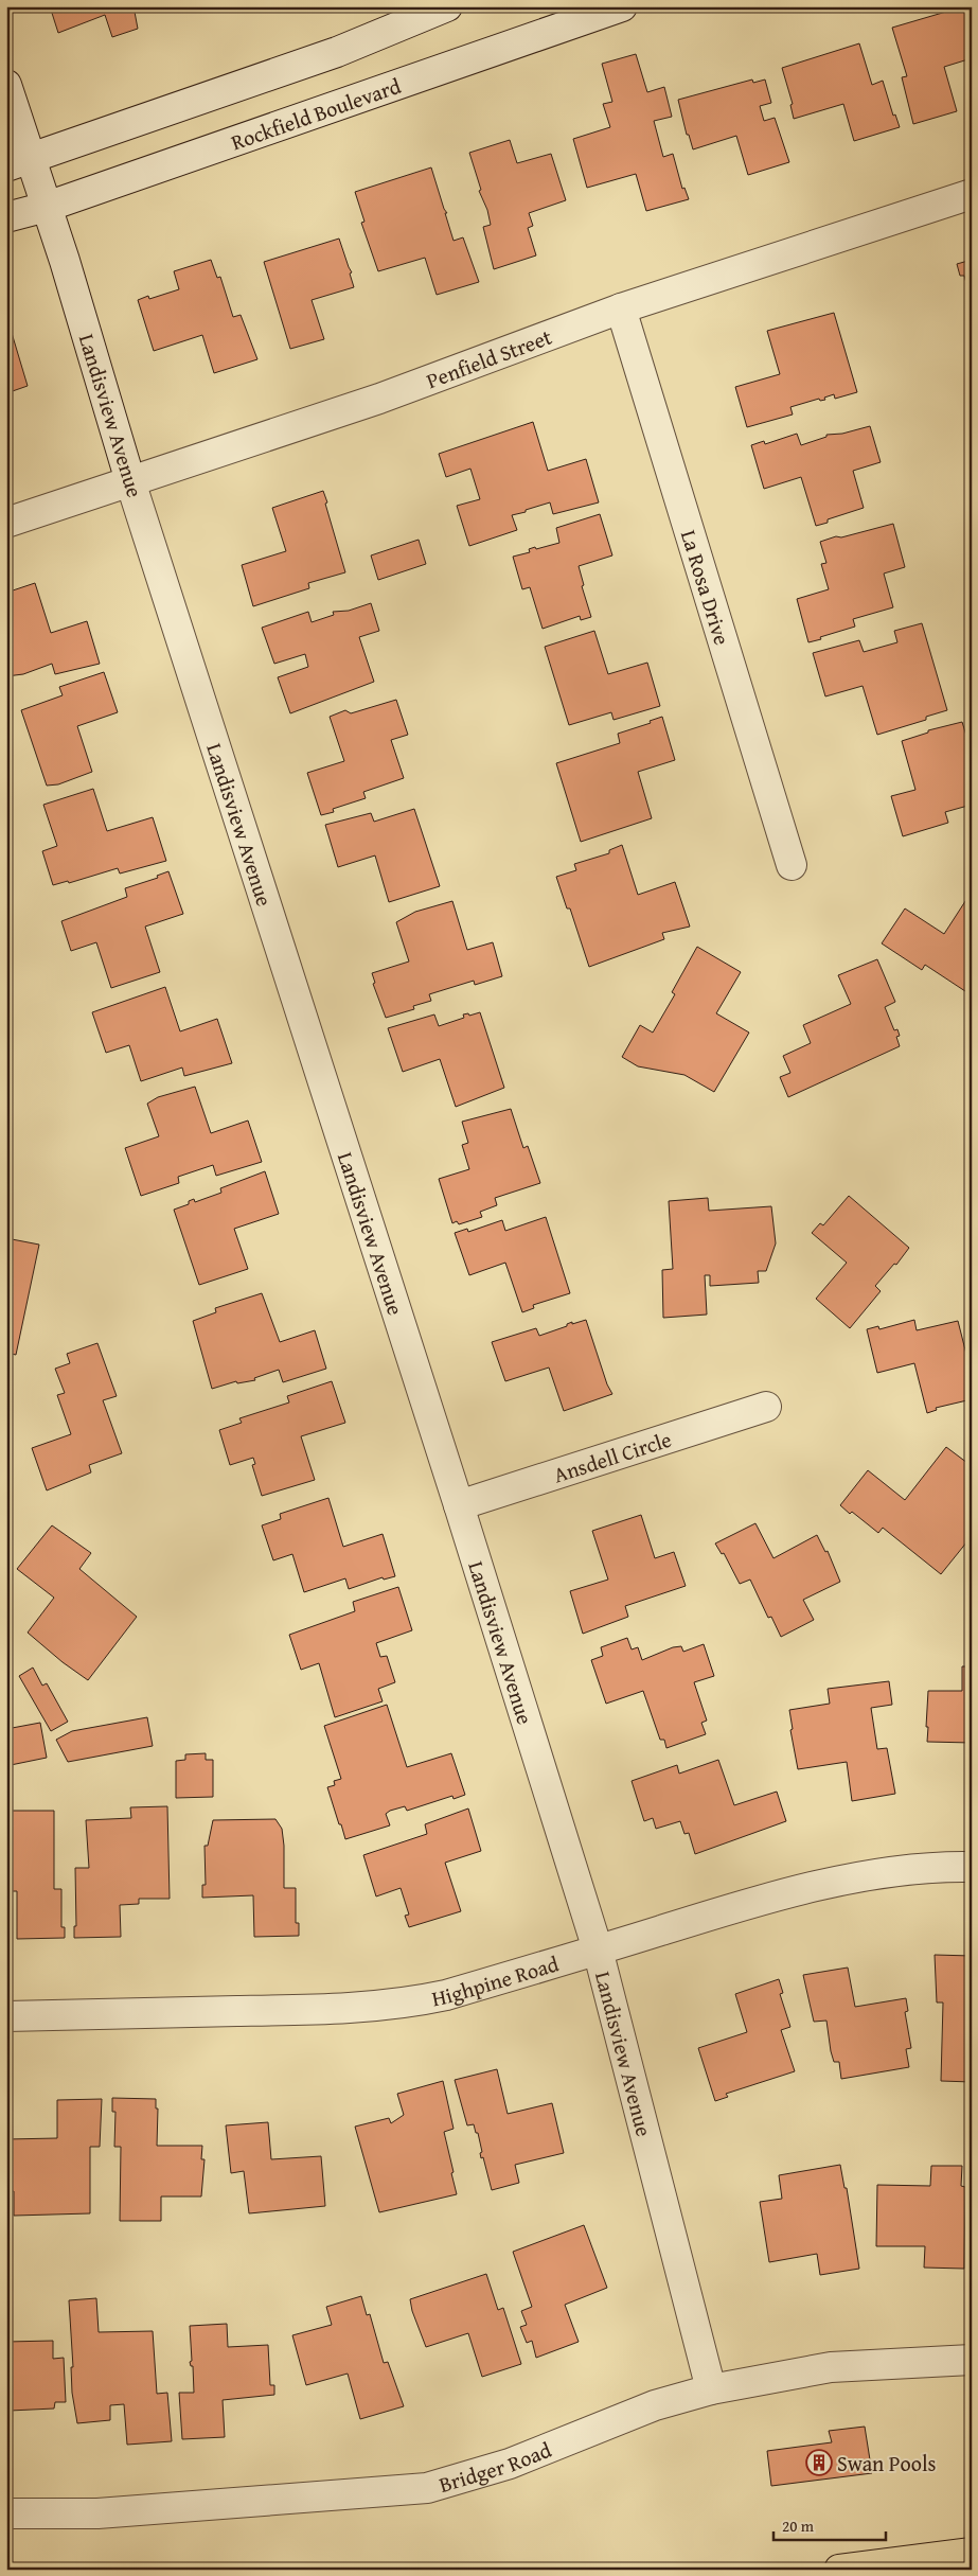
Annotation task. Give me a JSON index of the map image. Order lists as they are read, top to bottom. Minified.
{"streets":{"street":["Rockfield Boulevard","Penfield Street","Landisview Avenue","La Rosa Drive","Ansdell Circle","Highpine Road","Bridger Road"]},"crossings":[["Rockfield Boulevard","Landisview Avenue"],["Penfield Street","Landisview Avenue"],["Penfield Street","La Rosa Drive"],["Landisview Avenue","Ansdell Circle"],["Landisview Avenue","Highpine Road"],["Landisview Avenue","Bridger Road"]],"places":{"building":["Swan Pools"]},"scale_bar":"20 m"}
